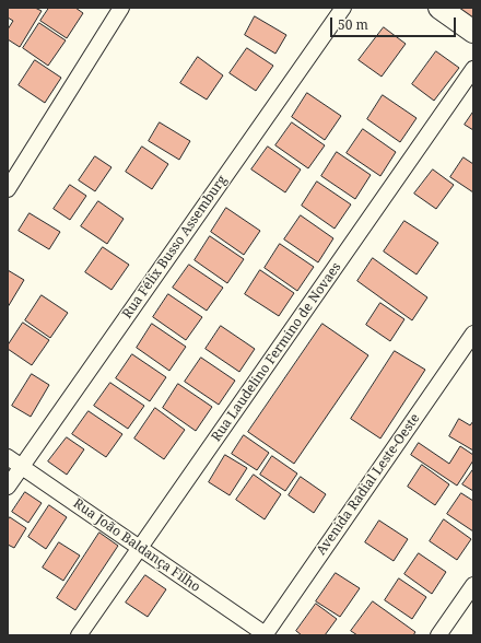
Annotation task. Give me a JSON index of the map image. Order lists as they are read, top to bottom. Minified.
{"streets":{"street":["Rua Félix Busso Assemburg","Rua Laudelino Fermino de Novaes","Avenida Radial Leste-Oeste","Rua João Baldança Filho"]},"crossings":[["Rua Félix Busso Assemburg","Rua João Baldança Filho"],["Rua Laudelino Fermino de Novaes","Rua João Baldança Filho"],["Avenida Radial Leste-Oeste","Rua João Baldança Filho"]],"scale_bar":"50 m"}
